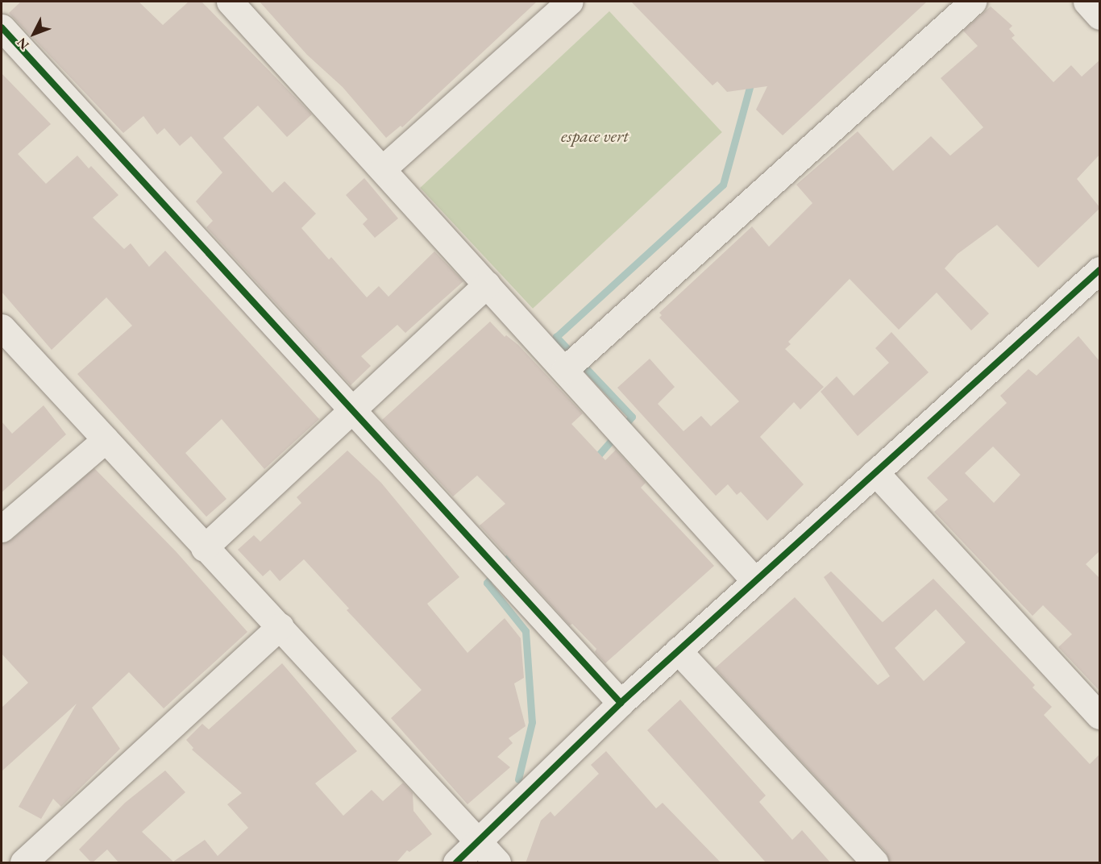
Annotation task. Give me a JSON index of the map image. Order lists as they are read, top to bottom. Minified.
{"parks":["espace vert"],"north":"bottom left"}
